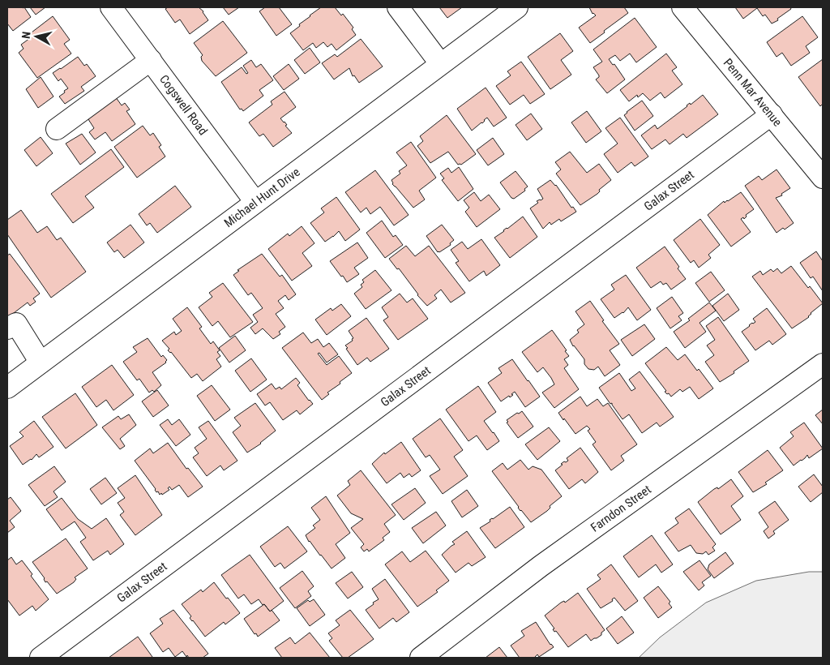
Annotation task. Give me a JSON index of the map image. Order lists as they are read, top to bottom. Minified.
{"streets":{"street":["Penn Mar Avenue","Cogswell Road","Galax Street","Michael Hunt Drive","Farndon Street"]},"crossings":[["Penn Mar Avenue","Galax Street"],["Cogswell Road","Michael Hunt Drive"]],"north":"left"}
